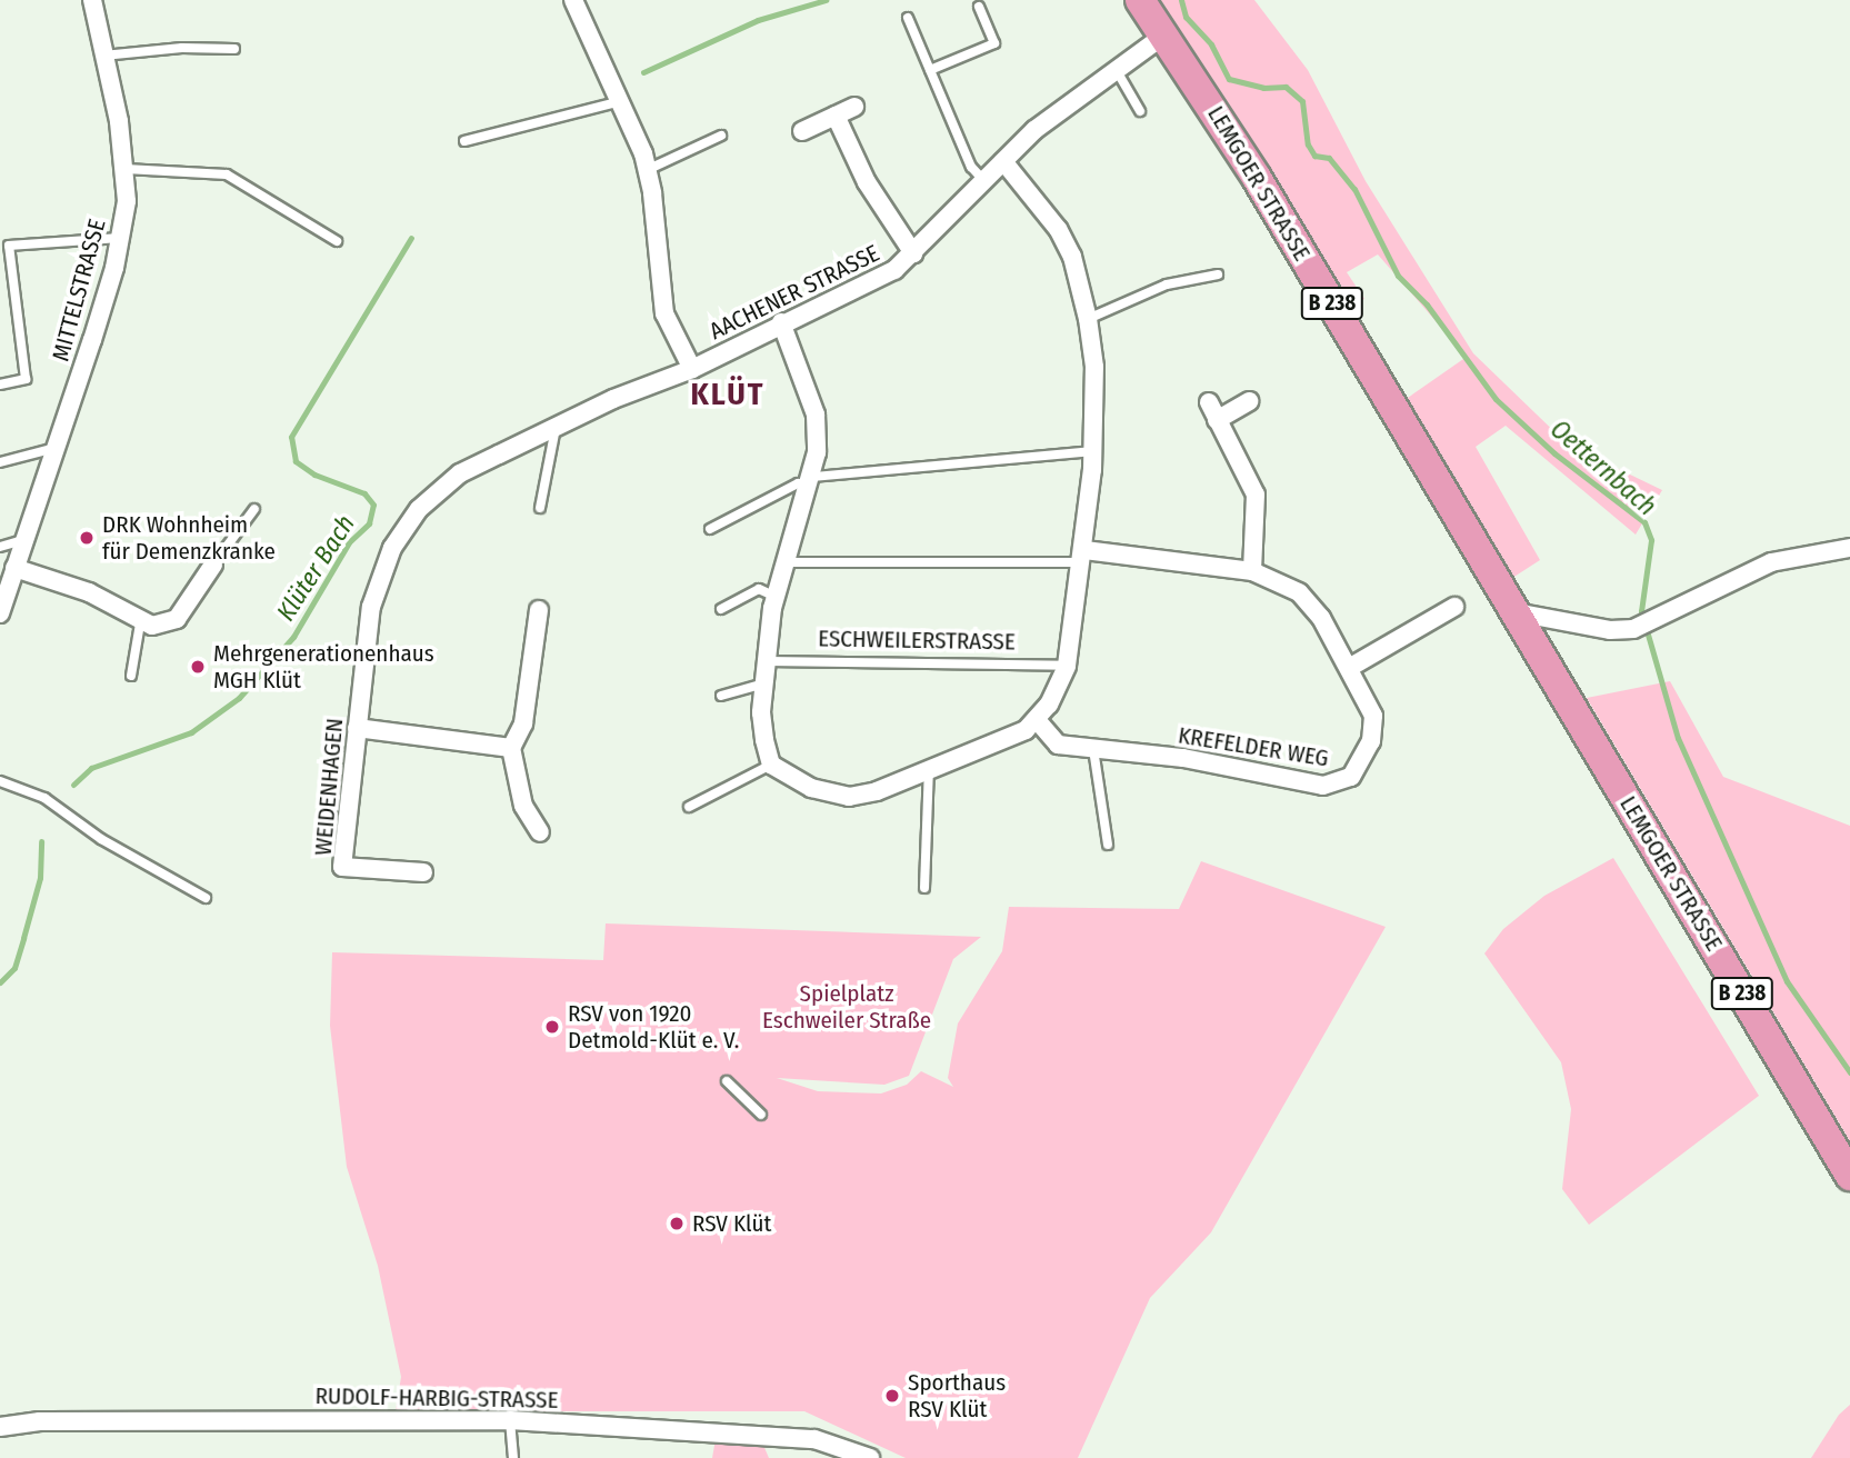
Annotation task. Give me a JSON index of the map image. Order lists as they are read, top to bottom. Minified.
{"streets":{"main road":["LEMGOER STRASSE","B 238"],"street":["MITTELSTRASSE","AACHENER STRASSE","KREFELDER WEG","WEIDENHAGEN","RUDOLF-HARBIG-STRASSE"],"lane":["ESCHWEILERSTRASSE"]},"crossings":[["LEMGOER STRASSE","AACHENER STRASSE"],["AACHENER STRASSE","WEIDENHAGEN"]],"districts":["KLÜT"],"water":["Oetternbach","Klüter Bach"],"parks":["Spielplatz Eschweiler Straße"],"places":["DRK Wohnheim für Demenzkranke","Mehrgenerationenhaus MGH Klüt","RSV von 1920 Detmold-Klüt e. V.","RSV Klüt","Sporthaus RSV Klüt"]}
